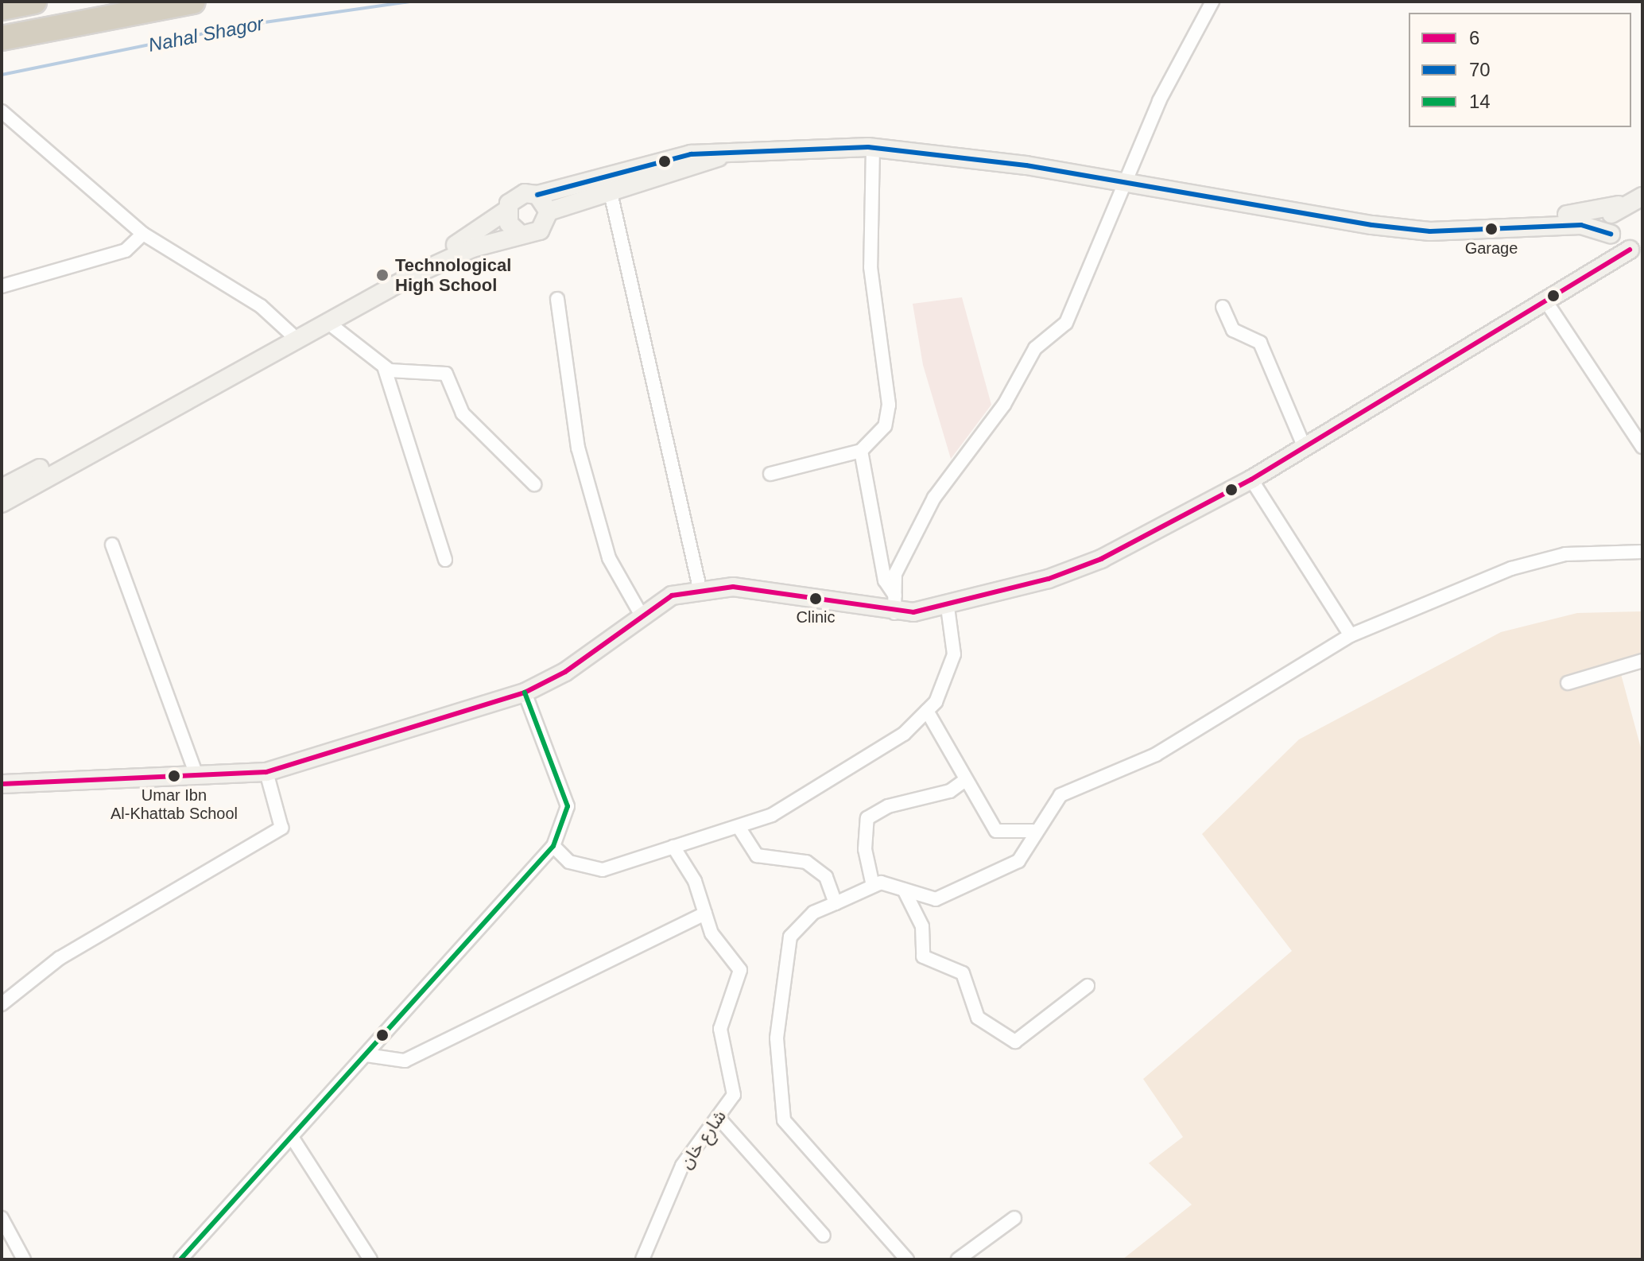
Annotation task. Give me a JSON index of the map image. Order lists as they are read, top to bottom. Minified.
{"streets":{"street":["شارع خان"]},"water":["Nahal Shagor"],"places":["Garage","Technological High School","Clinic","Umar Ibn Al-Khattab School"],"lines":["transit line 70","transit line 6","transit line 14"],"legend":["6","70","14"]}
